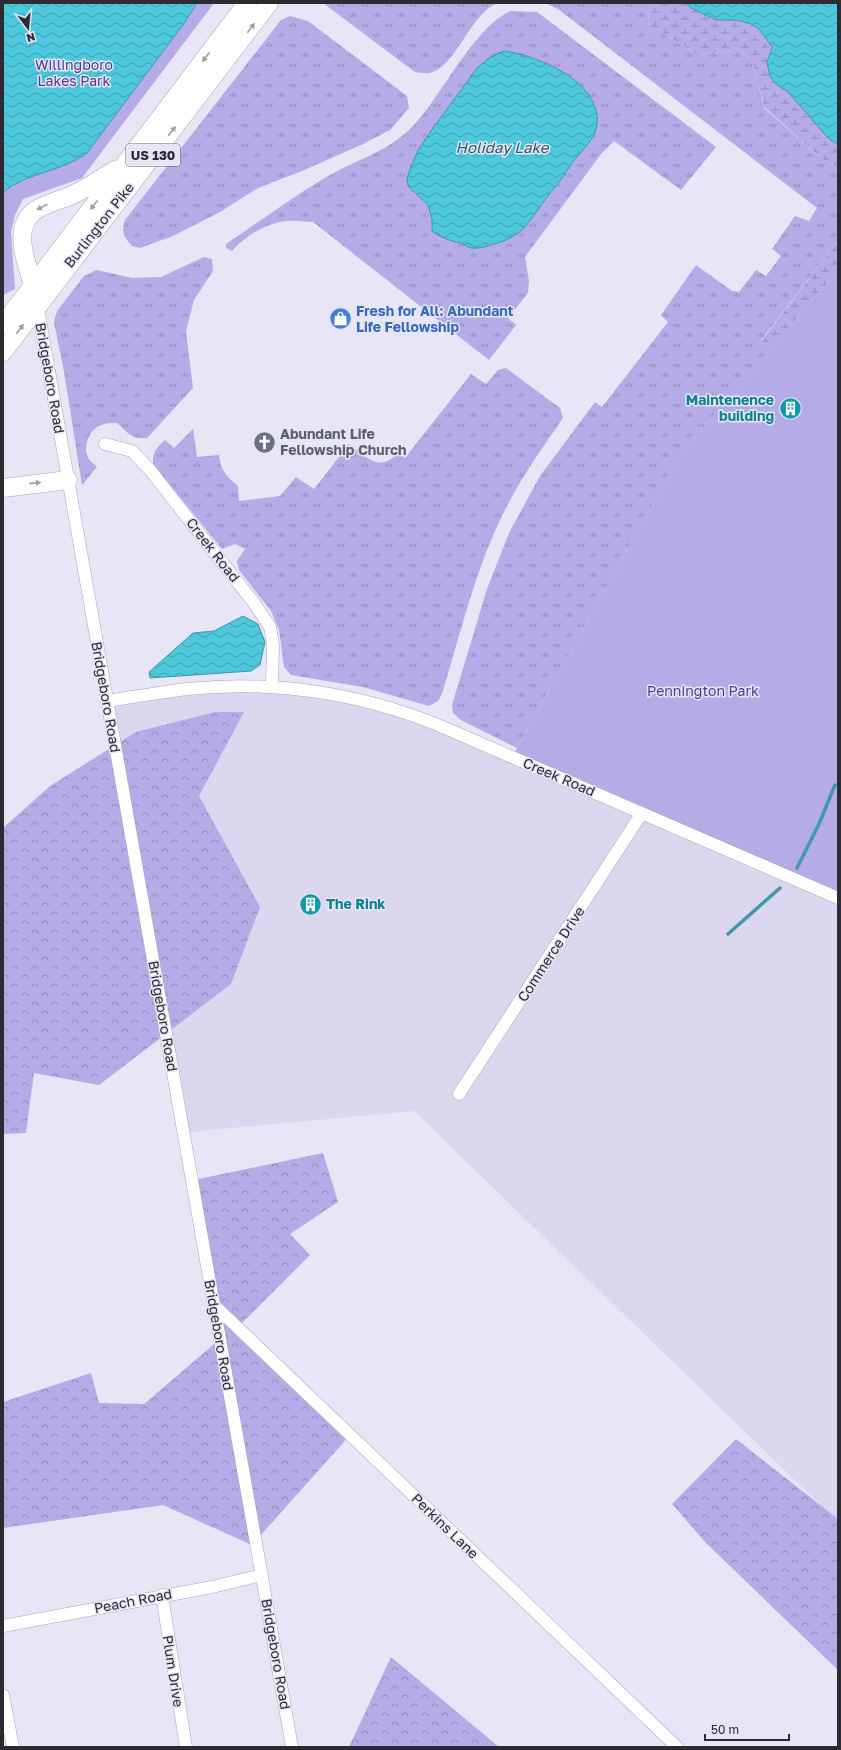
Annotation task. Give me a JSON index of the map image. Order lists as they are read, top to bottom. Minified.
{"streets":{"highway":["US 130","Burlington Pike"],"street":["Bridgeboro Road","Creek Road","Commerce Drive","Perkins Lane","Peach Road","Plum Drive"]},"crossings":[["Burlington Pike","Bridgeboro Road"],["Bridgeboro Road","Creek Road"],["Bridgeboro Road","Perkins Lane"],["Bridgeboro Road","Peach Road"],["Creek Road","Commerce Drive"],["Peach Road","Plum Drive"]],"water":["Holiday Lake"],"parks":["Willingboro Lakes Park","Pennington Park"],"places":{"shop":["Fresh for All: Abundant Life Fellowship"],"building":["Maintenence building","The Rink"],"church":["Abundant Life Fellowship Church"]},"scale_bar":"50 m","north":"bottom"}
